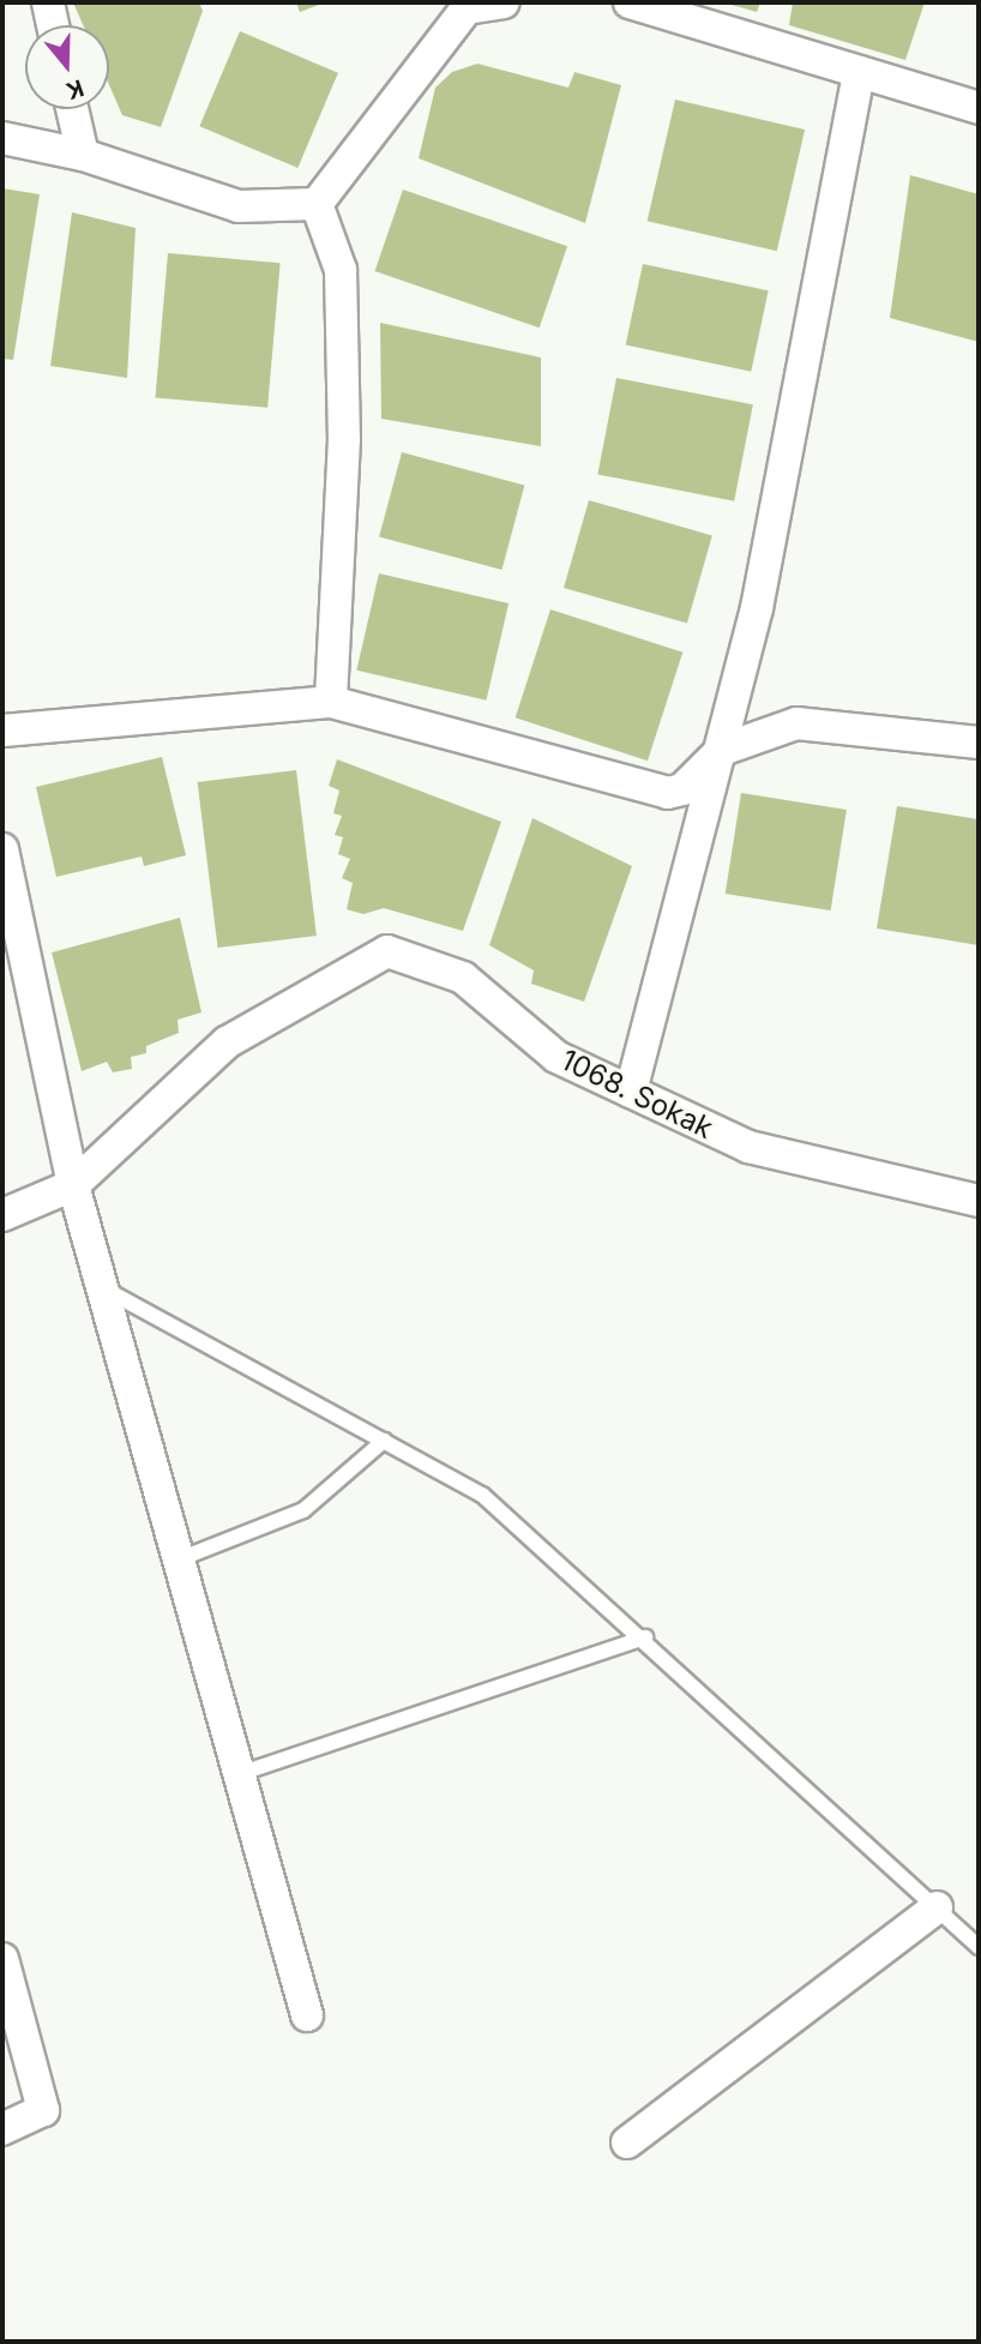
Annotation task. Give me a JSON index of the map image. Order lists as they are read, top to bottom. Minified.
{"streets":{"street":["1068. Sokak"]},"north":"bottom"}
